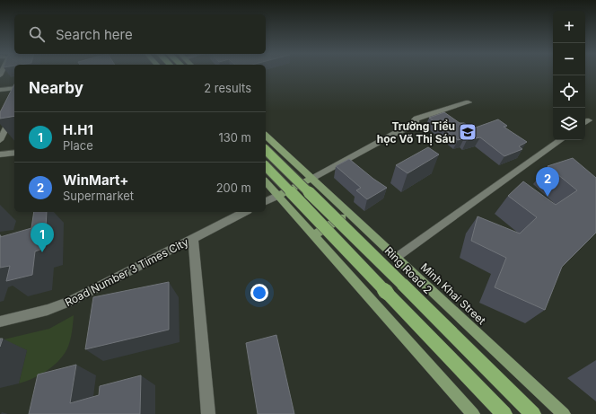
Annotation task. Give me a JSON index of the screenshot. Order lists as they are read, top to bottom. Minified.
{"streets":{"highway":["Ring Road 2"],"main road":["Minh Khai Street"],"street":["Road Number 3 Times City"]},"places":{"school or university":["Trường Tiểu học Võ Thị Sáu"]},"page":{"map_buttons":["+","−"],"search":"Search here","heading":["Nearby","2 results"],"list":[{"mark":"1","name":"H.H1","note":"Place","value":"130 m"},{"mark":"2","name":"WinMart+","note":"Supermarket","value":"200 m"}],"pins":["2","1"]}}
